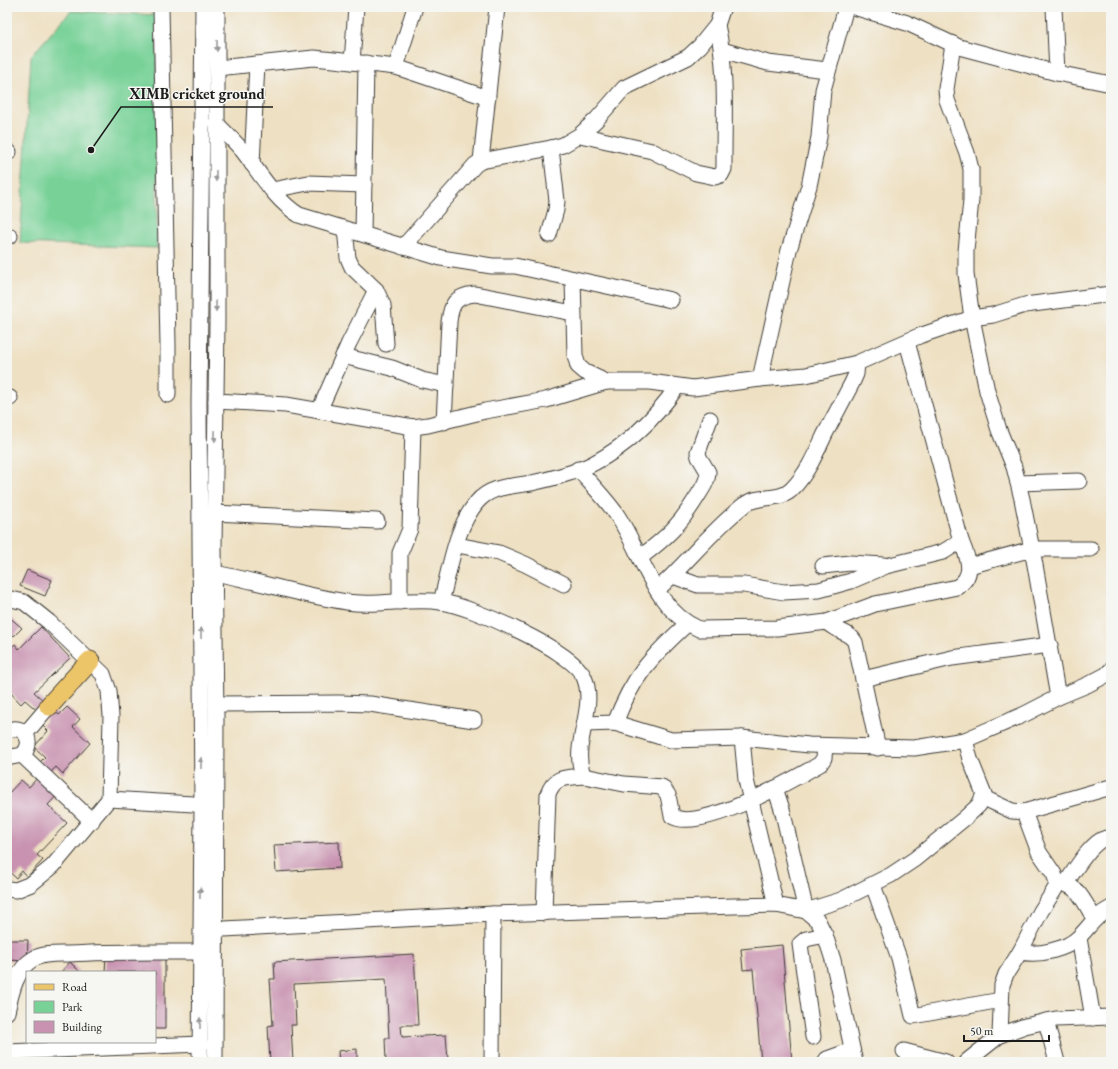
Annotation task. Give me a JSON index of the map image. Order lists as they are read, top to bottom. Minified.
{"places":["XIMB cricket ground"],"legend":["Road","Park","Building"],"scale_bar":"50 m"}
